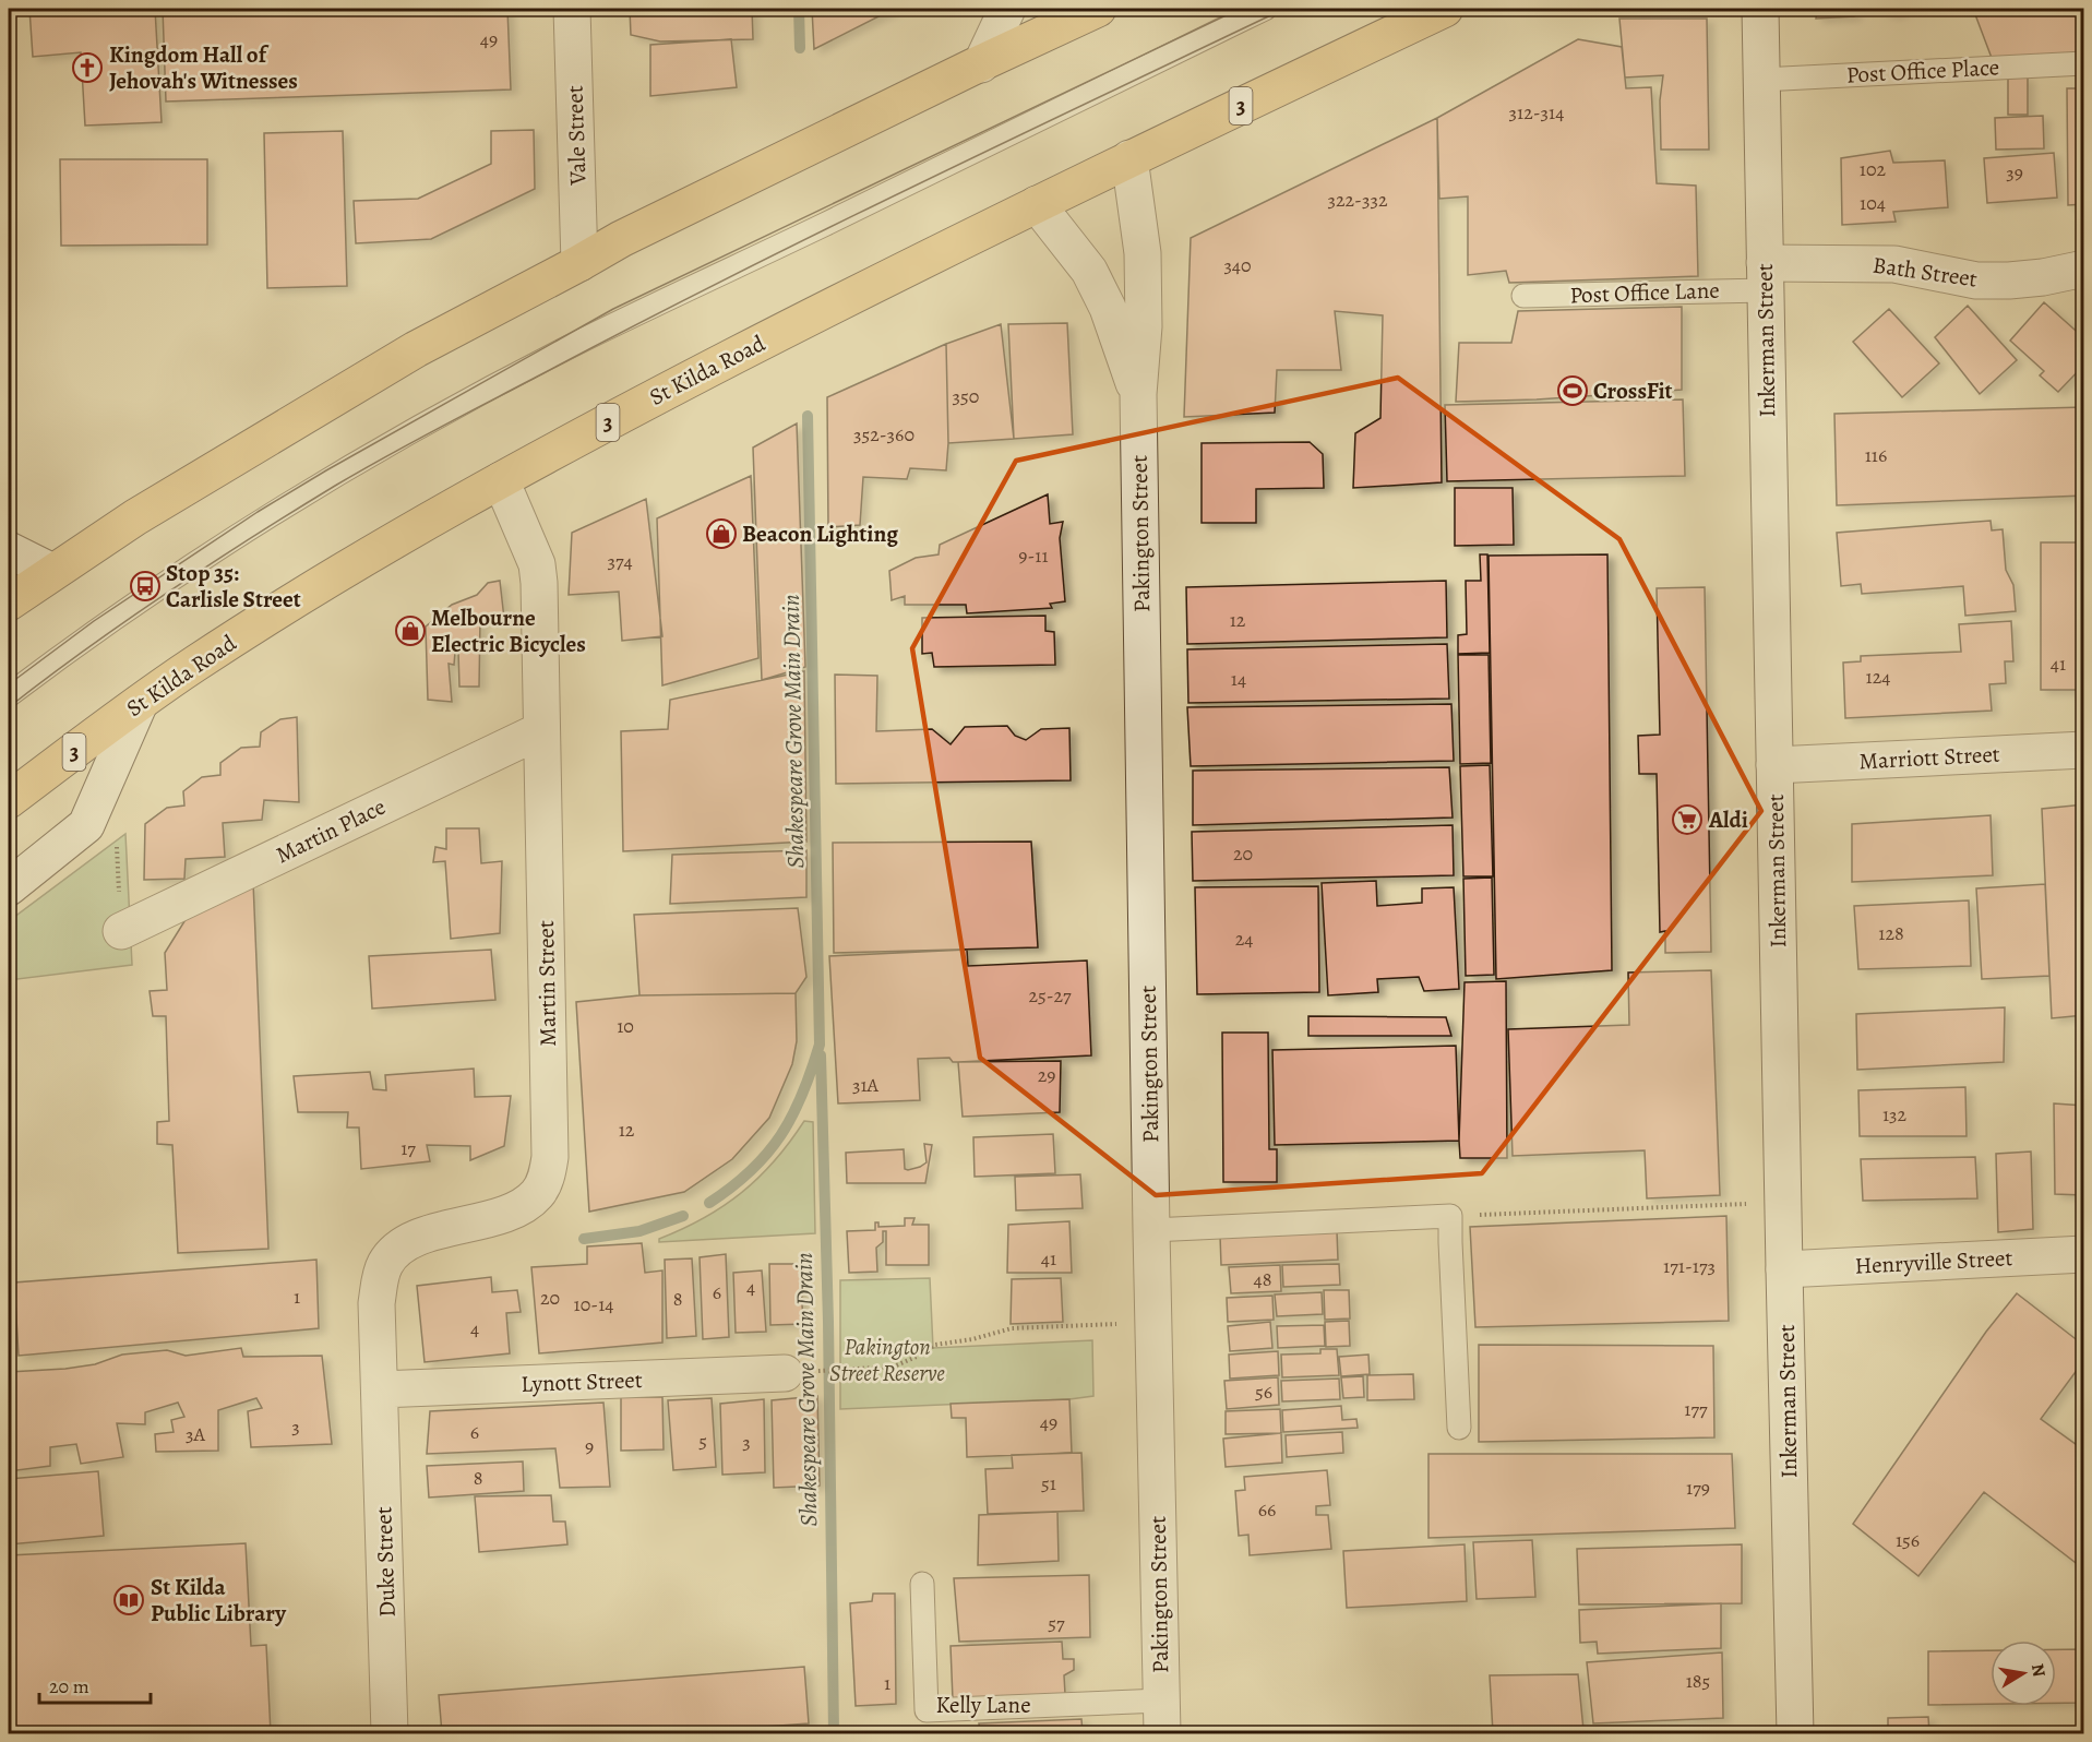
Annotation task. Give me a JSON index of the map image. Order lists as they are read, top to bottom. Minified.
{"streets":{"highway":["3","St Kilda Road"],"street":["Vale Street","Bath Street","Inkerman Street","Pakington Street","Marriott Street","Martin Place","Martin Street","Henryville Street","Lynott Street","Duke Street"],"lane":["Post Office Place","Post Office Lane","Kelly Lane"]},"crossings":[["Post Office Place","Inkerman Street"],["Bath Street","Post Office Lane"],["Bath Street","Inkerman Street"],["Post Office Lane","Inkerman Street"],["Inkerman Street","Marriott Street"],["Inkerman Street","Henryville Street"],["St Kilda Road","Pakington Street"],["St Kilda Road","Martin Street"],["Pakington Street","Kelly Lane"],["Martin Place","Martin Street"],["Martin Street","Lynott Street"],["Martin Street","Duke Street"],["Lynott Street","Duke Street"]],"water":["Shakespeare Grove Main Drain"],"parks":["Pakington Street Reserve"],"places":{"church":["Kingdom Hall of Jehovah's Witnesses"],"sports":["CrossFit"],"shop":["Beacon Lighting","Melbourne Electric Bicycles"],"bus stop":["Stop 35: Carlisle Street"],"supermarket":["Aldi"],"library":["St Kilda Public Library"]},"house_numbers":["49","312-314","102","39","322-332","104","340","350","352-360","116","9-11","374","12","41","124","14","20","128","24","25-27","10","29","31A","132","12","17","41","171-173","48","4","6","1","20","8","10-14","4","56","177","49","3","6","3A","5","3","9","8","51","179","66","156","57","185","1"],"scale_bar":"20 m","north":"right"}
